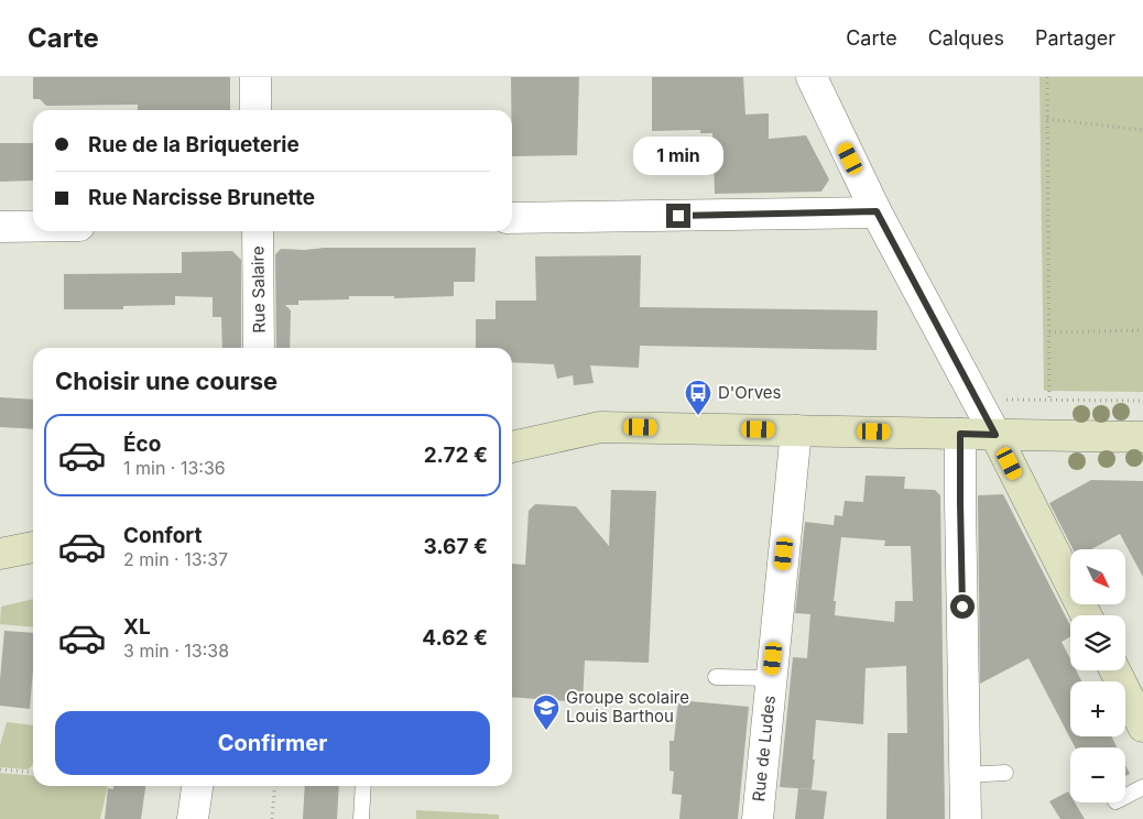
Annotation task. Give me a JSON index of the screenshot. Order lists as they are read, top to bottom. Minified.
{"streets":{"street":["Rue Salaire","Rue de Ludes"]},"places":{"bus stop":["D'Orves"],"school or university":["Groupe scolaire Louis Barthou"]},"north":"bottom right","page":{"header":"Carte","nav":["Carte","Calques","Partager"],"banner":["Rue de la Briqueterie","Rue Narcisse Brunette"],"bubble":"1 min","heading":"Choisir une course","list":[{"name":"Éco","note":"1 min · 13:36","value":"2.72 €"},{"name":"Confort","note":"2 min · 13:37","value":"3.67 €"},{"name":"XL","note":"3 min · 13:38","value":"4.62 €"}],"map_buttons":["+","−"],"buttons":"Confirmer"}}
